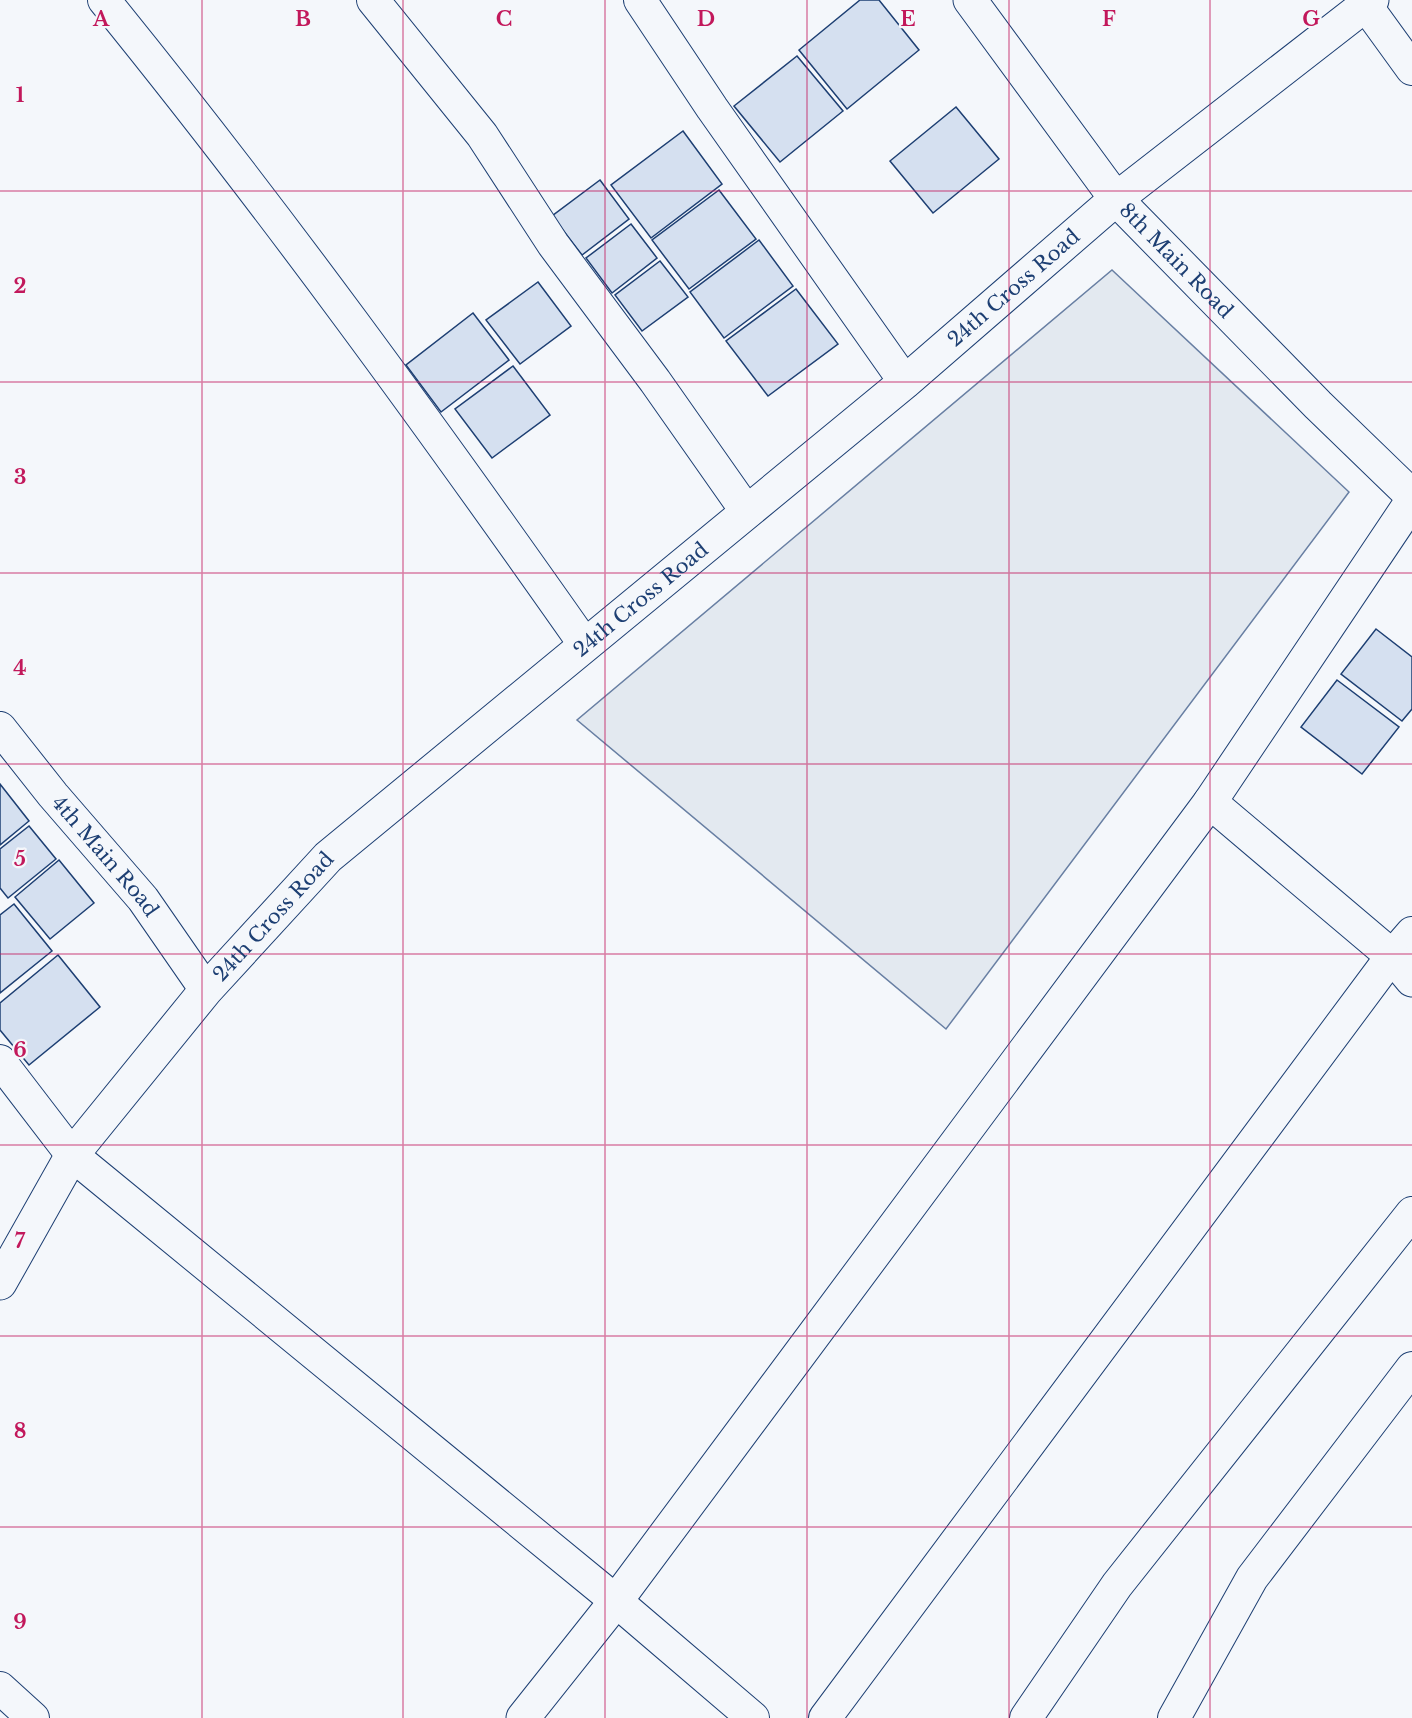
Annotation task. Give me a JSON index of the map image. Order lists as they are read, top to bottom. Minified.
{"streets":{"street":["8th Main Road","24th Cross Road","4th Main Road"]},"crossings":[["8th Main Road","24th Cross Road"],["24th Cross Road","4th Main Road"]],"grid":{"columns":["A","B","C","D","E","F","G"],"rows":["1","2","3","4","5","6","7","8","9"]}}
